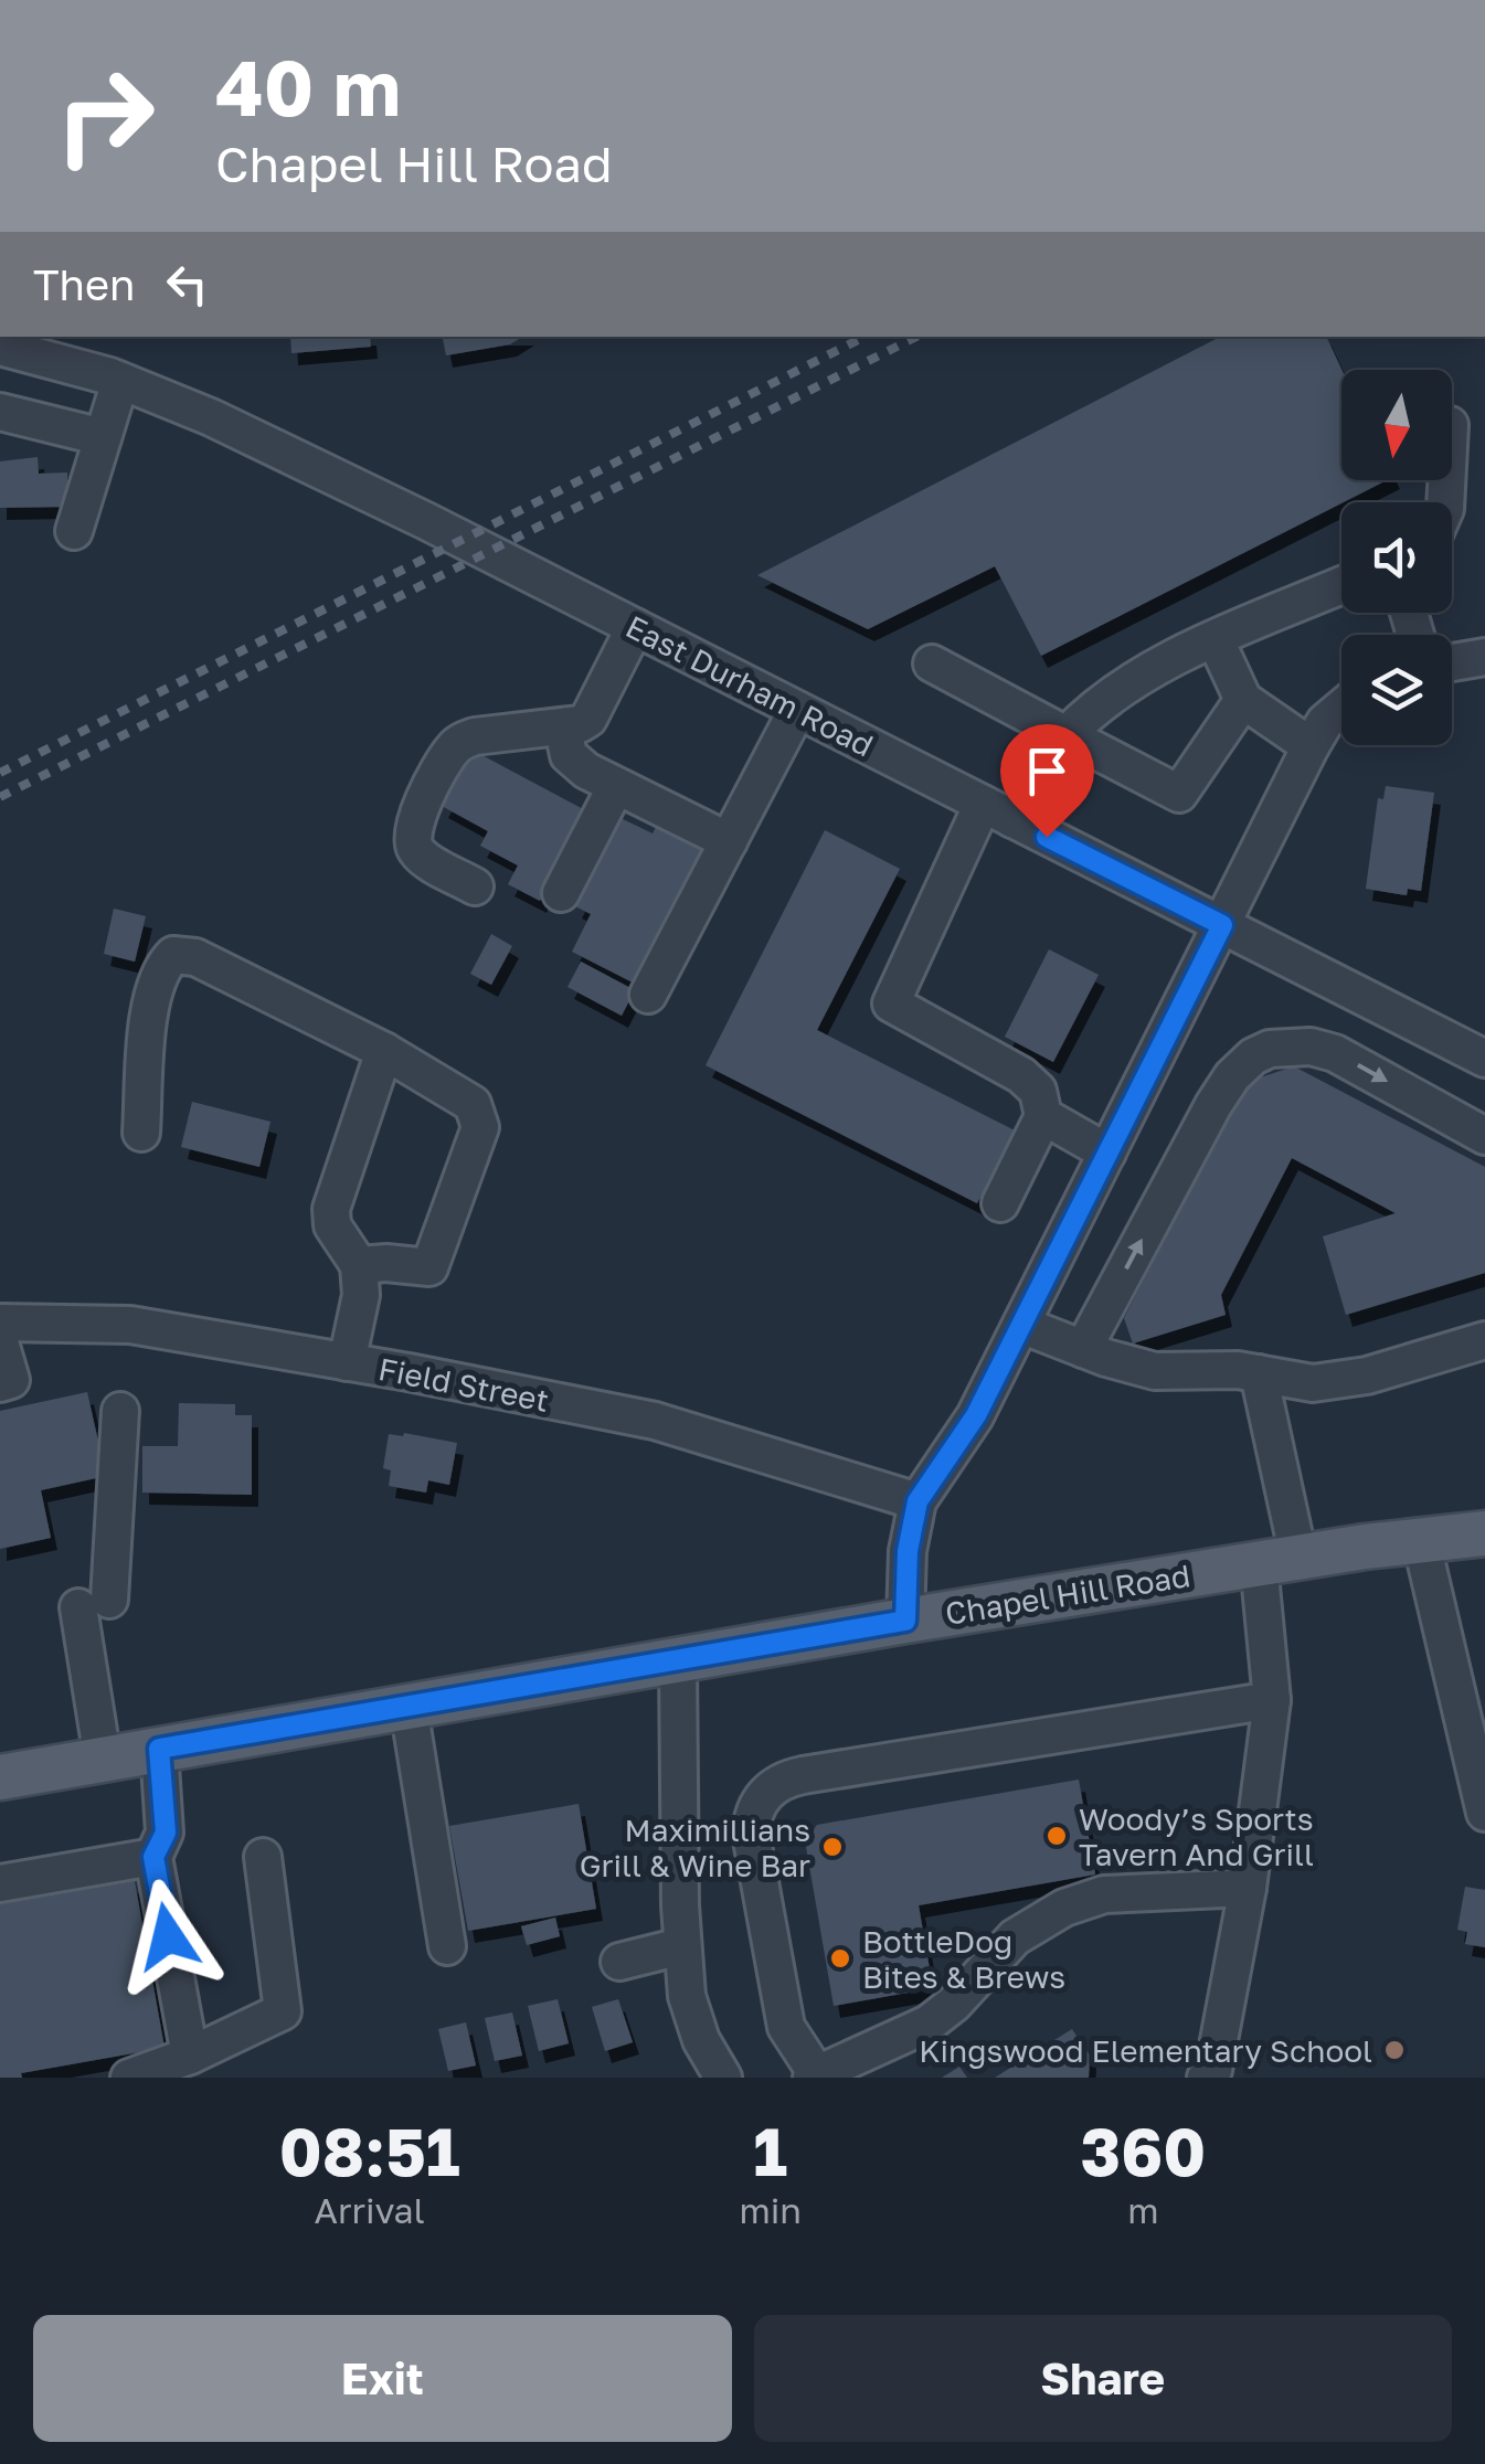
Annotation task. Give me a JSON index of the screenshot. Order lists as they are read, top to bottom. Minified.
{"streets":{"main road":["Chapel Hill Road"],"street":["East Durham Road","Field Street"]},"places":["Woody’s Sports Tavern And Grill","Maximillians Grill & Wine Bar","BottleDog Bites & Brews","Kingswood Elementary School"],"north":"bottom","page":{"turn":["40 m","Chapel Hill Road"],"then":"Then","eta":["08:51","Arrival","1","min","360","m"],"buttons":["Exit","Share"]}}
